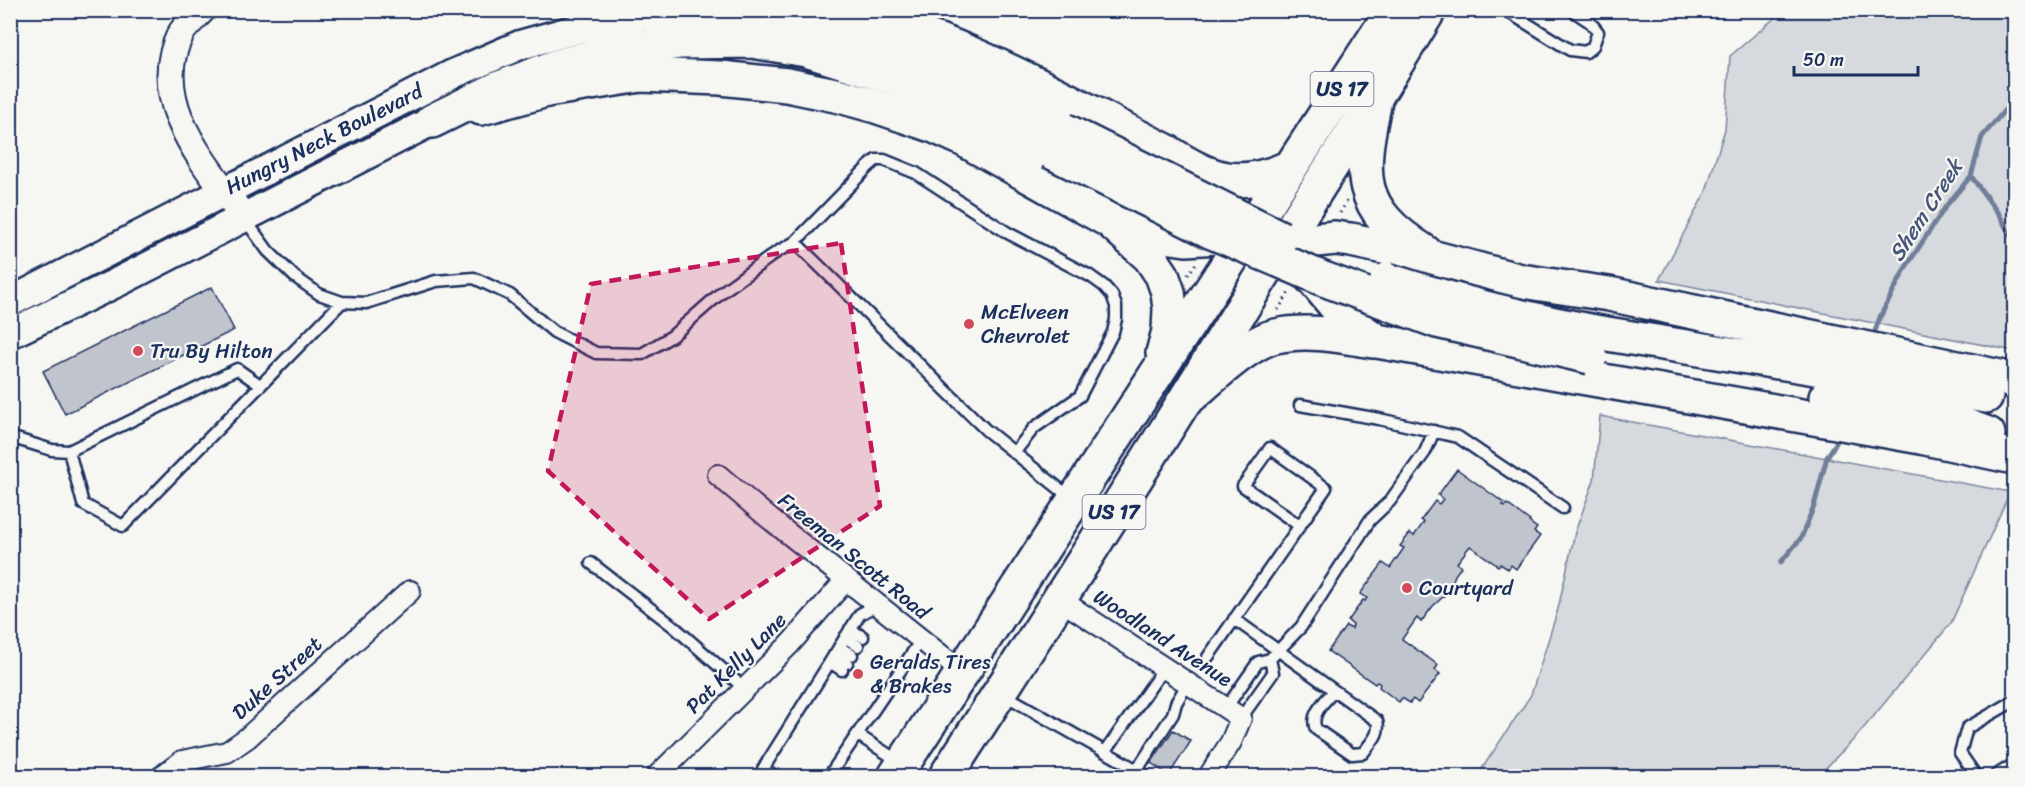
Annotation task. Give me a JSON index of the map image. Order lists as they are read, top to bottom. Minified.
{"streets":{"highway":["US 17"],"main road":["Hungry Neck Boulevard"],"street":["Freeman Scott Road","Woodland Avenue","Pat Kelly Lane","Duke Street"]},"crossings":[["US 17","Freeman Scott Road"],["US 17","Woodland Avenue"],["Freeman Scott Road","Pat Kelly Lane"]],"water":["Shem Creek"],"places":["McElveen Chevrolet","Tru By Hilton","Courtyard","Geralds Tires & Brakes"],"scale_bar":"50 m"}
